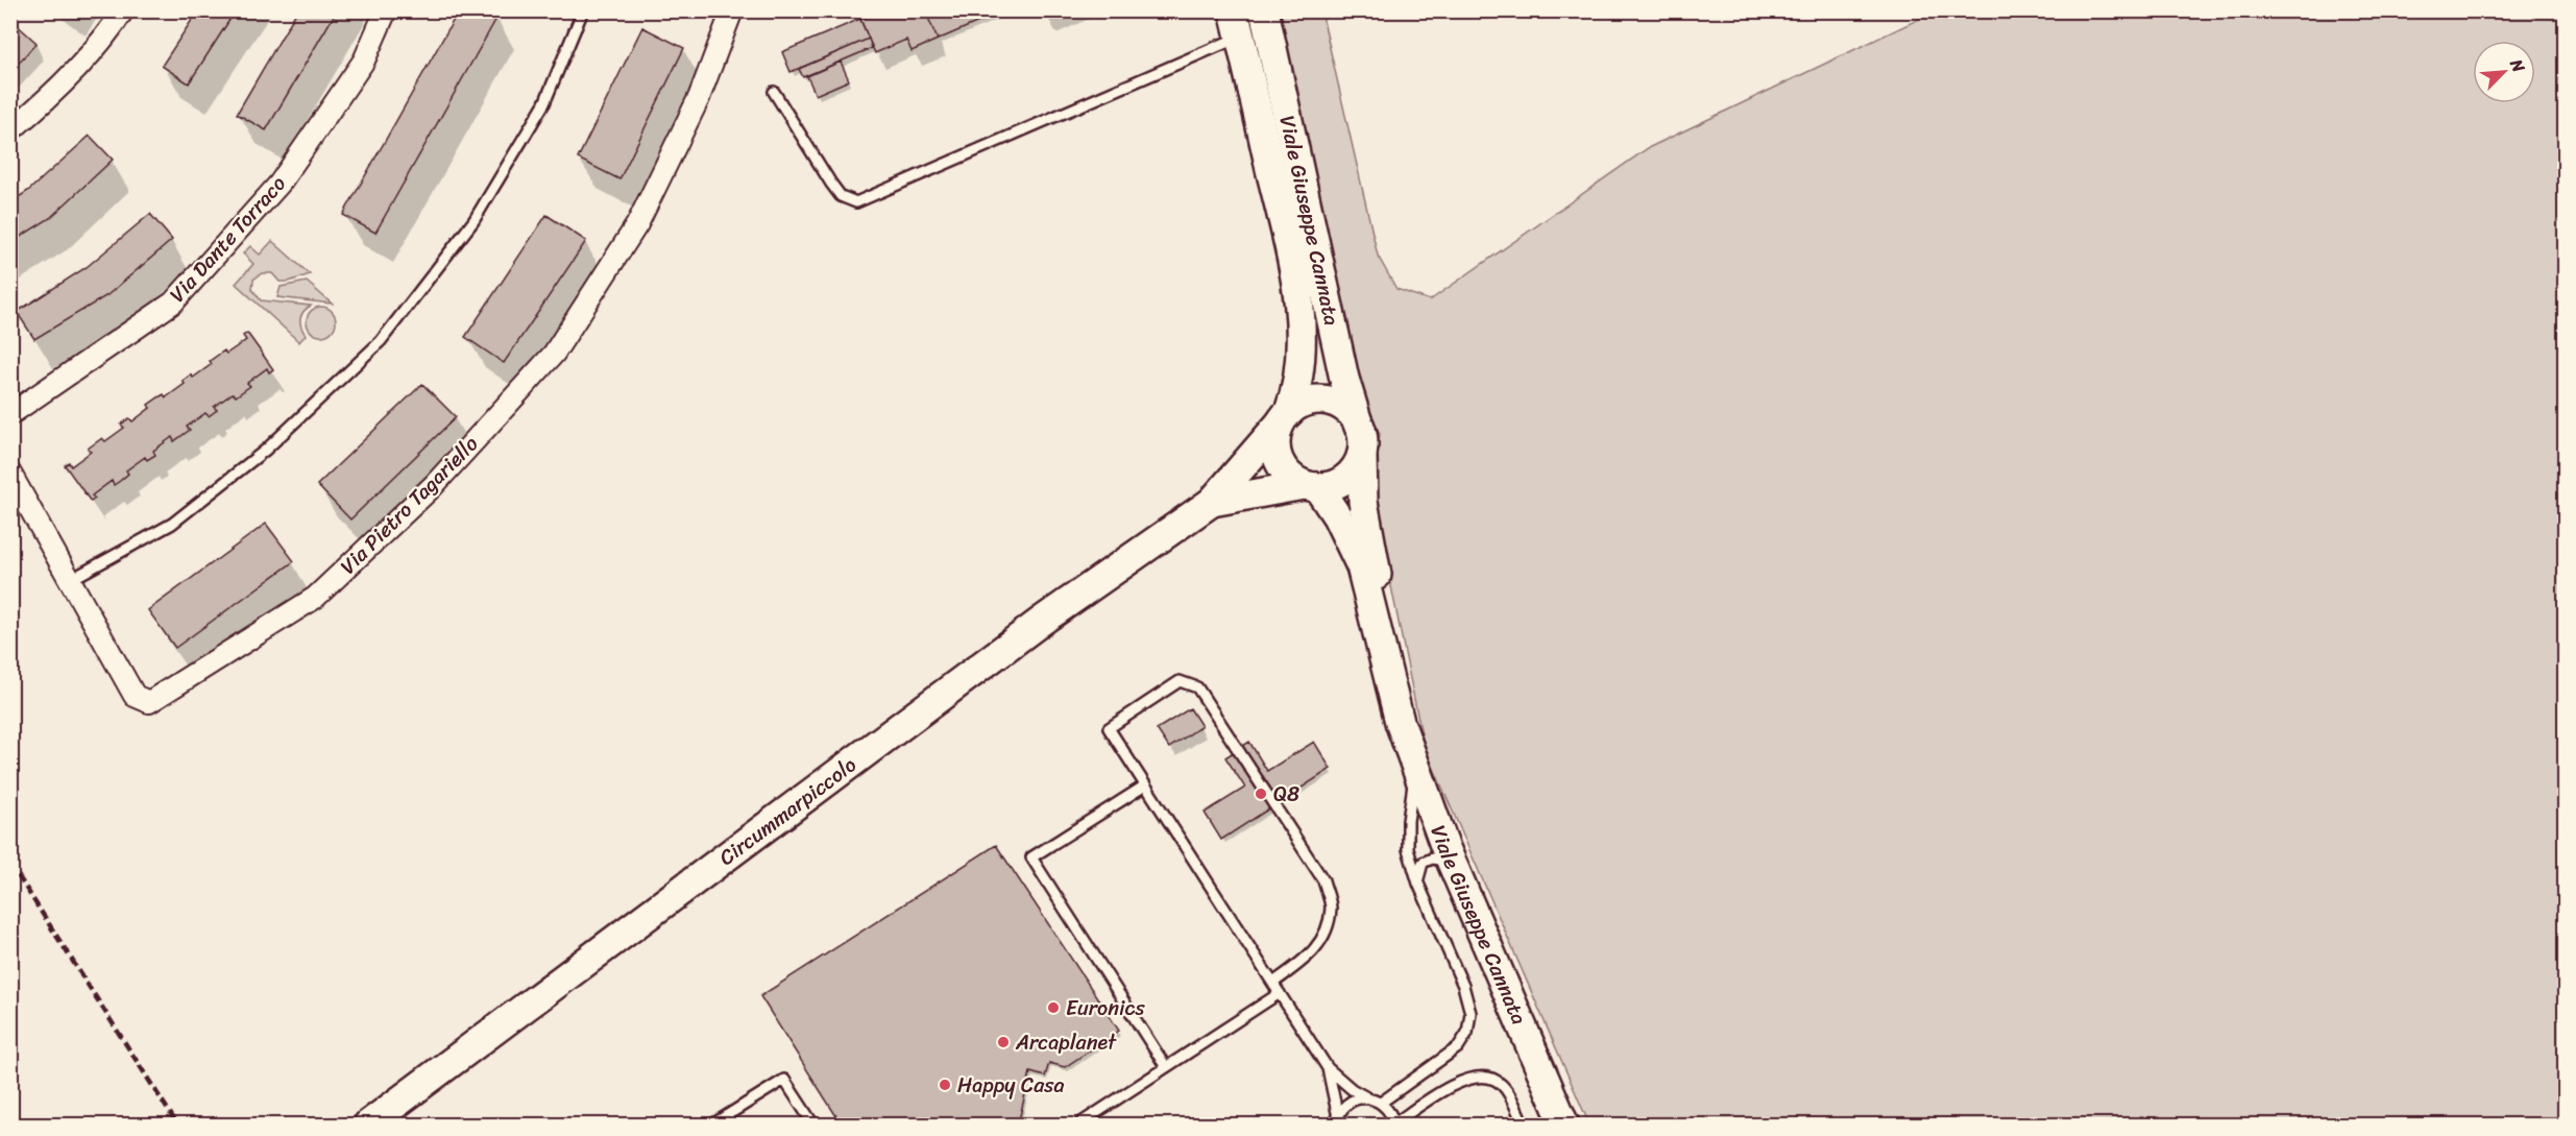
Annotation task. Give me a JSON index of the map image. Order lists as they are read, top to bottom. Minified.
{"streets":{"street":["Viale Giuseppe Cannata","Via Dante Torraco","Via Pietro Tagariello","Circummarpiccolo"]},"crossings":[["Viale Giuseppe Cannata","Circummarpiccolo"]],"places":["Q8","Euronics","Arcaplanet","Happy Casa"],"north":"top right"}
